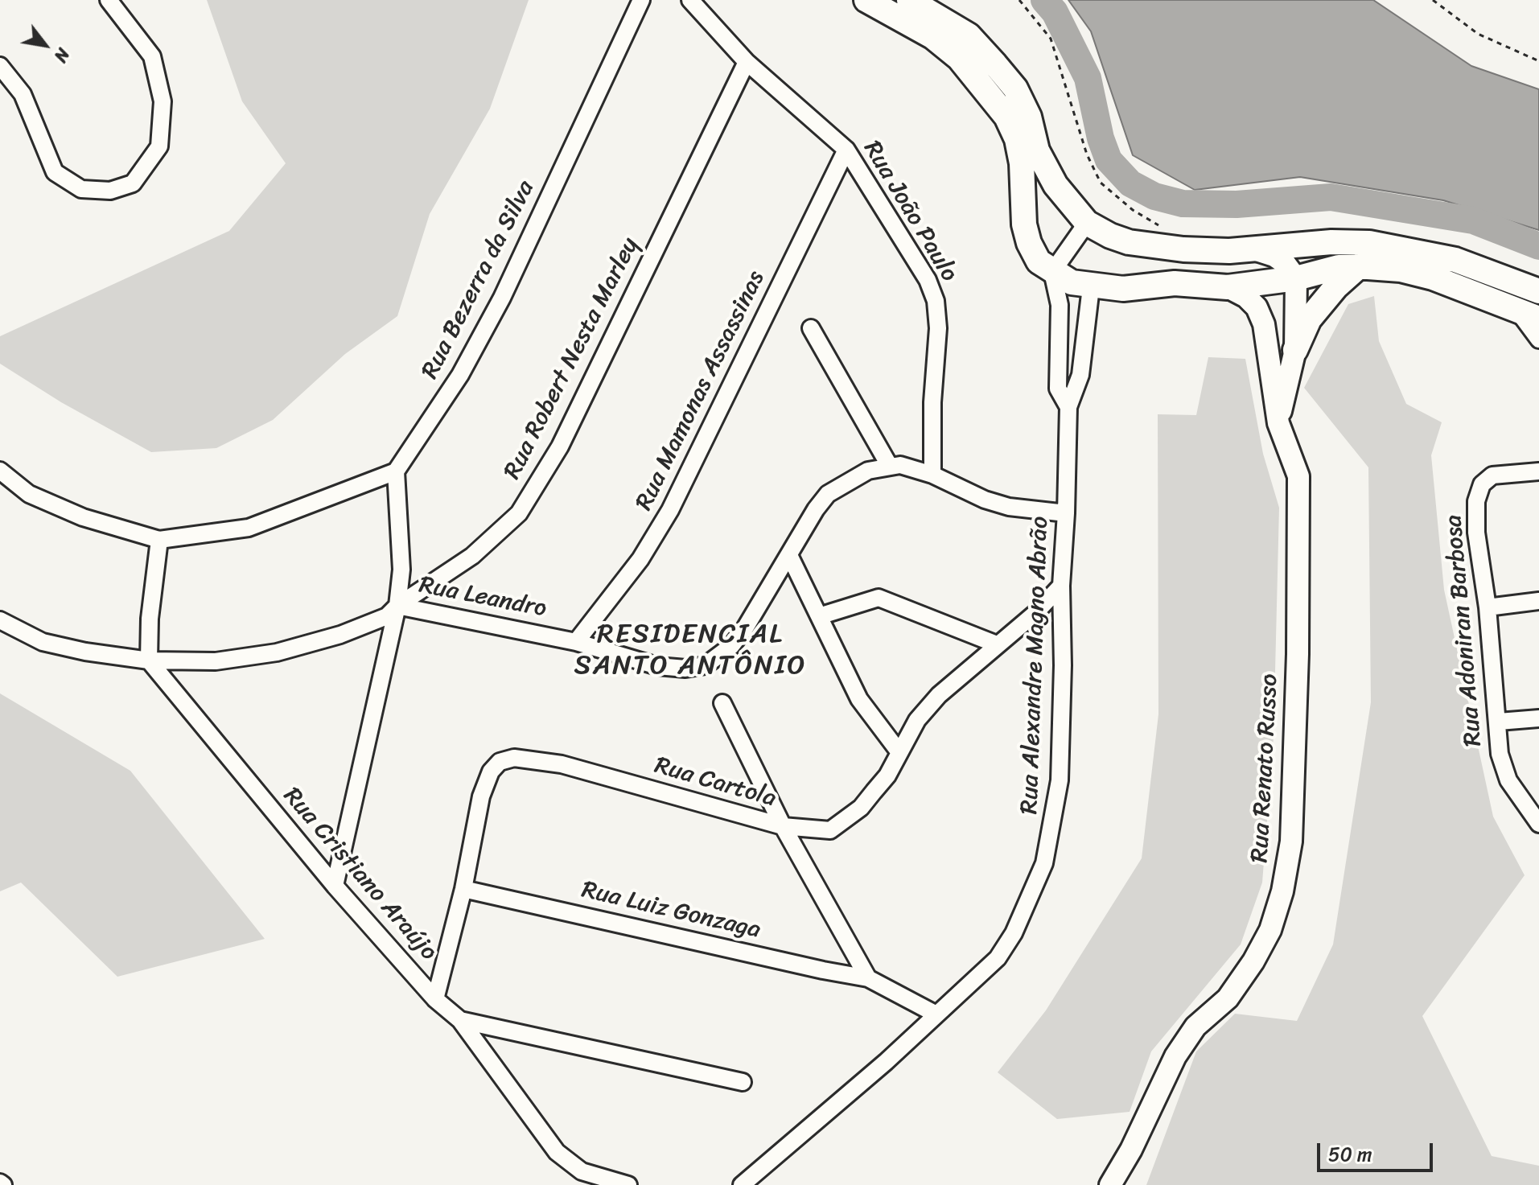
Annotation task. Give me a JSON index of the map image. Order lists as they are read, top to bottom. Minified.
{"streets":{"street":["Rua João Paulo","Rua Bezerra da Silva","Rua Robert Nesta Marley","Rua Mamonas Assassinas","Rua Leandro","Rua Adoniran Barbosa","Rua Alexandre Magno Abrão","Rua Renato Russo","Rua Cartola","Rua Cristiano Araújo","Rua Luiz Gonzaga"]},"crossings":[["Rua João Paulo","Rua Robert Nesta Marley"],["Rua João Paulo","Rua Mamonas Assassinas"],["Rua Robert Nesta Marley","Rua Leandro"],["Rua Robert Nesta Marley","Rua Cristiano Araújo"],["Rua Mamonas Assassinas","Rua Leandro"],["Rua Alexandre Magno Abrão","Rua Cartola"],["Rua Alexandre Magno Abrão","Rua Luiz Gonzaga"],["Rua Cartola","Rua Cristiano Araújo"],["Rua Cartola","Rua Luiz Gonzaga"]],"districts":["RESIDENCIAL SANTO ANTÔNIO"],"scale_bar":"50 m","north":"bottom right"}
